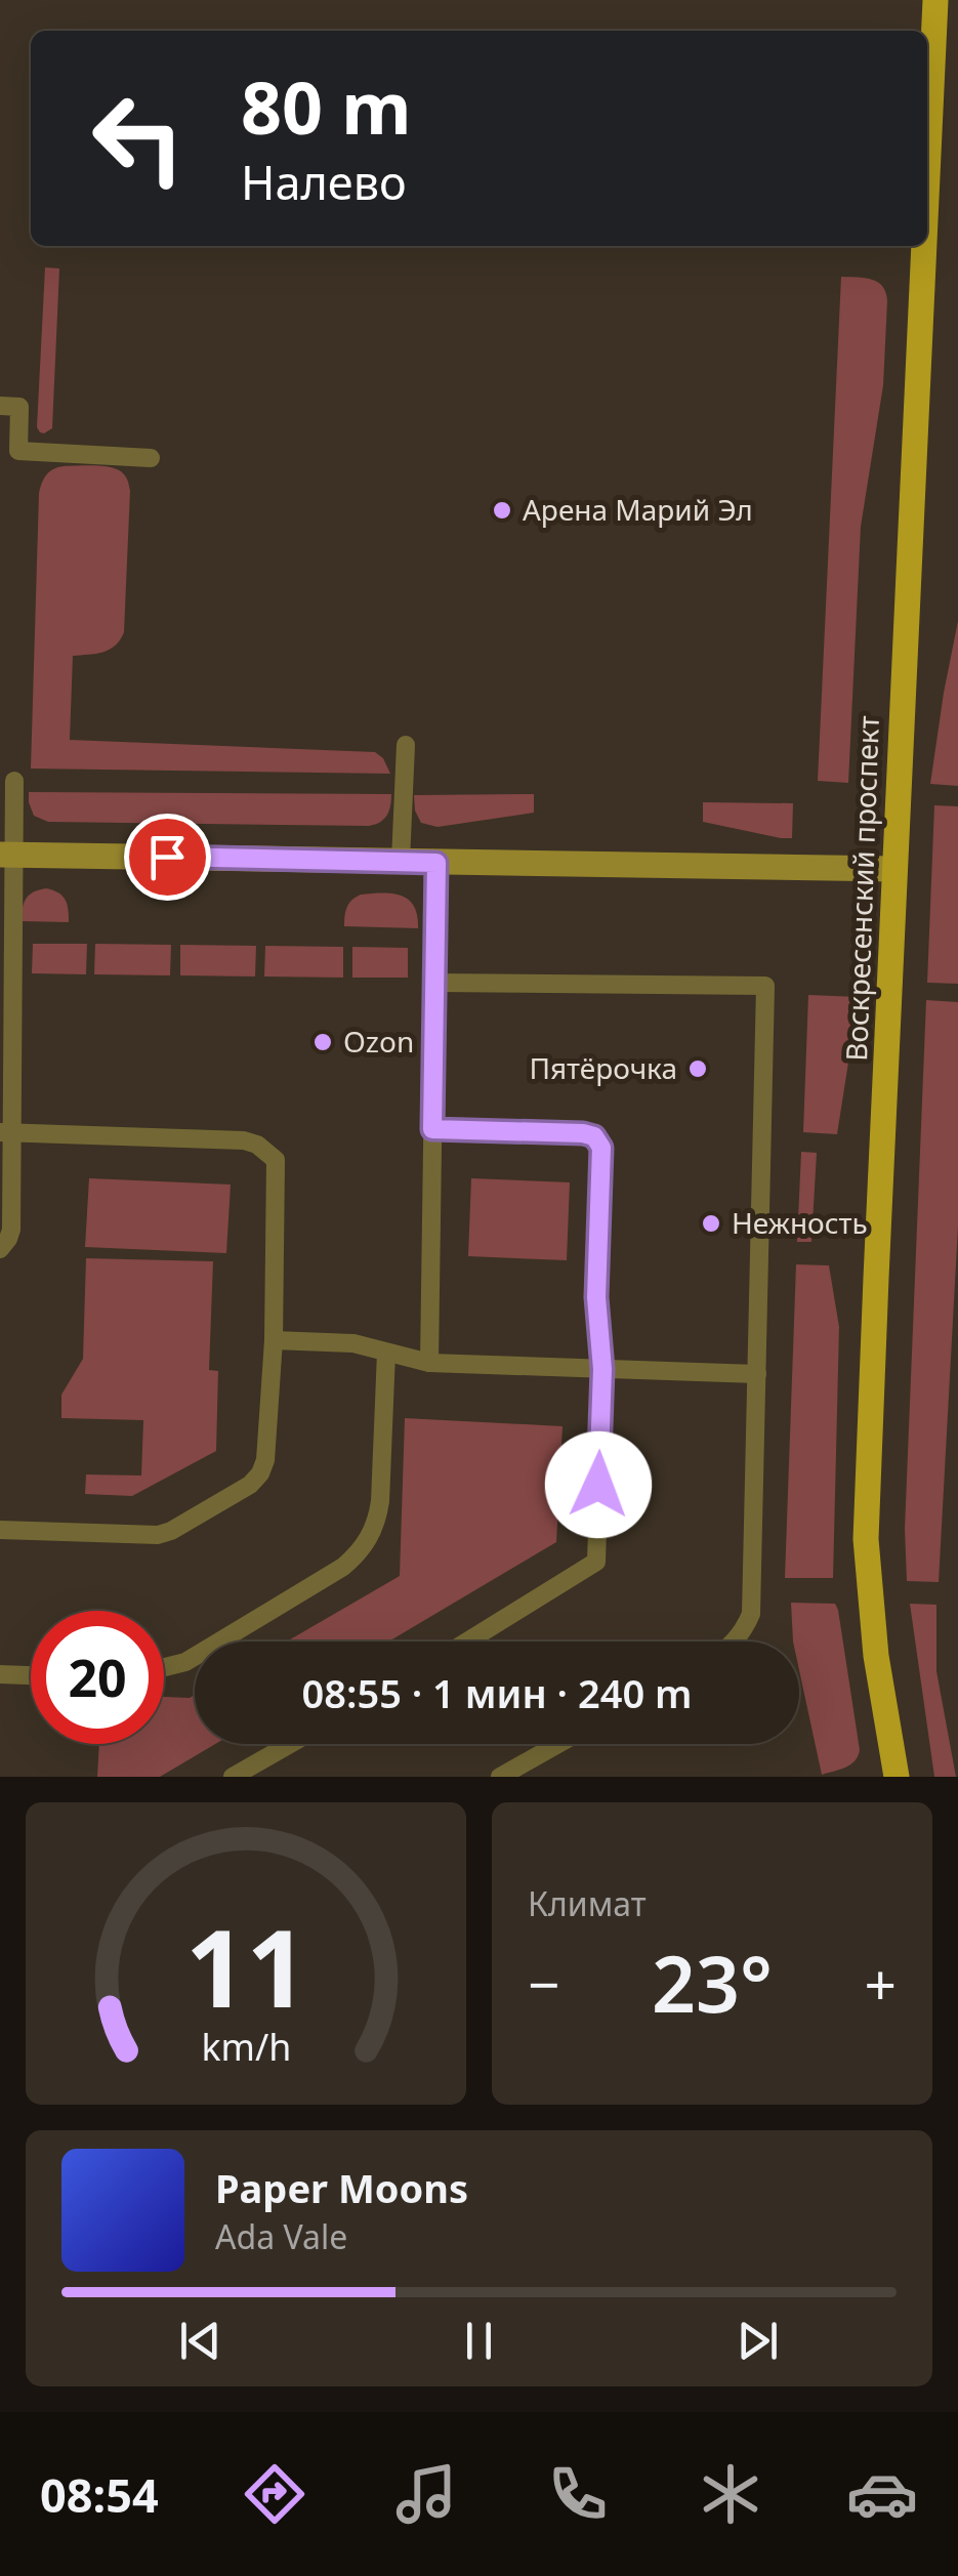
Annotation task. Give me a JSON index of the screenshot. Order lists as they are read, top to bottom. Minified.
{"streets":{"main road":["Воскресенский проспект"]},"places":["Арена Марий Эл","Ozon","Пятёрочка","Нежность"],"page":{"turn":["80 m","Налево"],"limit":"20","trip":"08:55 · 1 мин · 240 m","tile":"Климат","heat":["−","23°","+"],"song":["Paper Moons","Ada Vale"],"tabs":"08:54","gauge":["11","km/h"]}}
